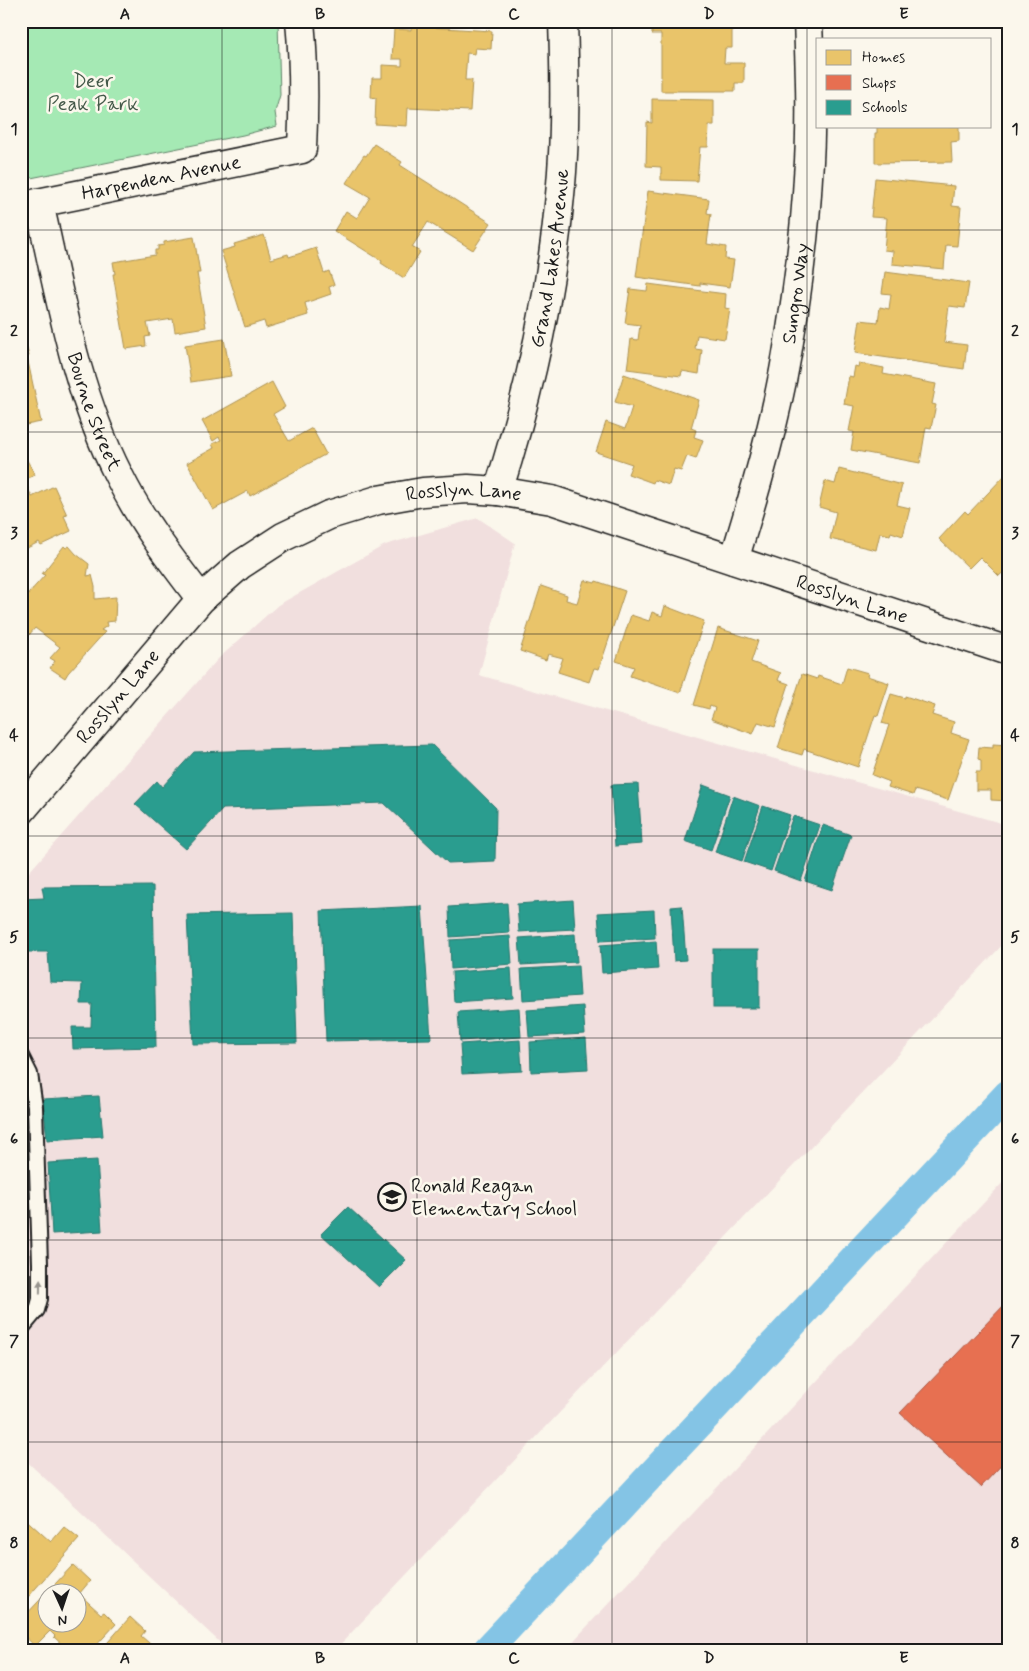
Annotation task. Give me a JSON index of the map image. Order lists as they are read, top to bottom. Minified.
{"streets":{"street":["Harpenden Avenue","Grand Lakes Avenue","Sungro Way","Bourne Street","Rosslyn Lane"]},"crossings":[["Harpenden Avenue","Bourne Street"],["Grand Lakes Avenue","Rosslyn Lane"],["Sungro Way","Rosslyn Lane"],["Bourne Street","Rosslyn Lane"]],"parks":["Deer Peak Park"],"places":{"school or university":["Ronald Reagan Elementary School"]},"legend":["Homes","Shops","Schools"],"north":"bottom","grid":{"columns":["A","B","C","D","E"],"rows":["1","2","3","4","5","6","7","8"]}}
